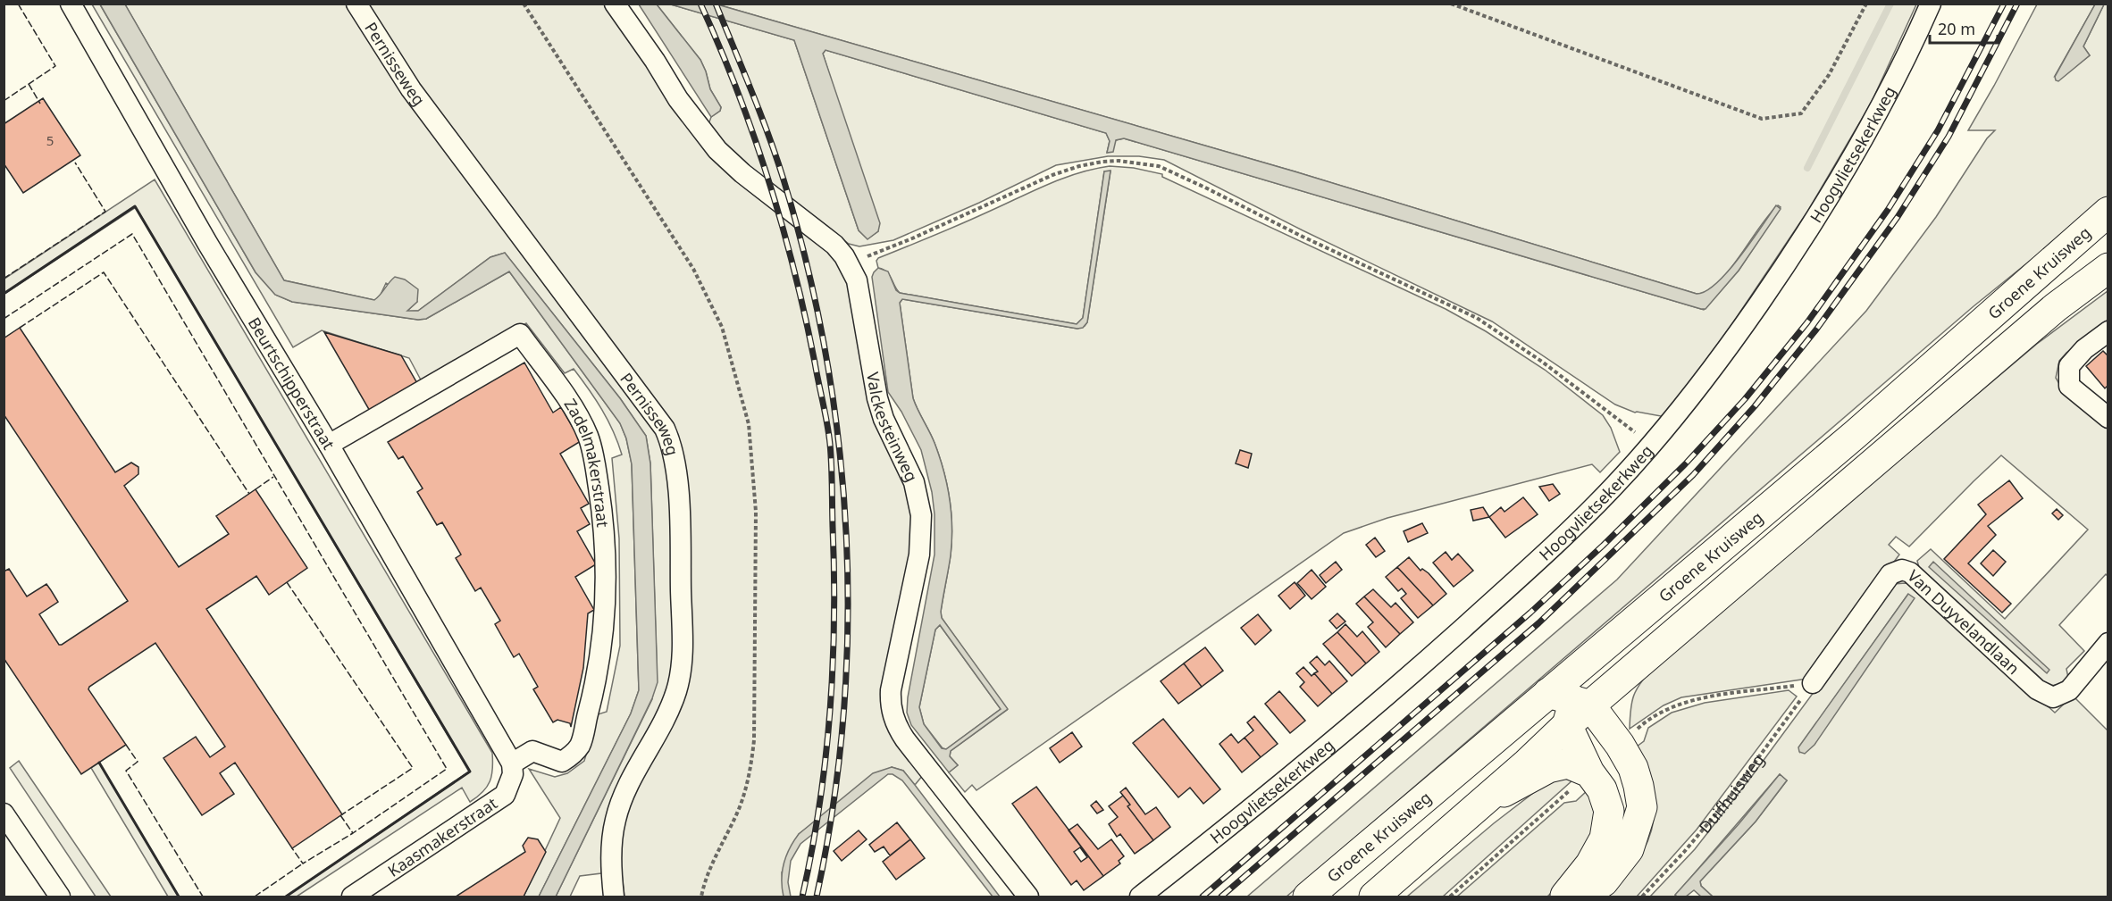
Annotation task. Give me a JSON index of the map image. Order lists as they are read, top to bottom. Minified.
{"streets":{"main road":["Groene Kruisweg"],"street":["Pernisseweg","Hoogvlietsekerkweg","Beurtschipperstraat","Valckesteinweg","Zadelmakerstraat","Van Duyvelandlaan","Kaasmakerstraat"],"path":["Duifhuisweg"]},"crossings":[["Beurtschipperstraat","Zadelmakerstraat"],["Beurtschipperstraat","Kaasmakerstraat"],["Zadelmakerstraat","Kaasmakerstraat"],["Van Duyvelandlaan","Duifhuisweg"]],"house_numbers":["5"],"scale_bar":"20 m"}
